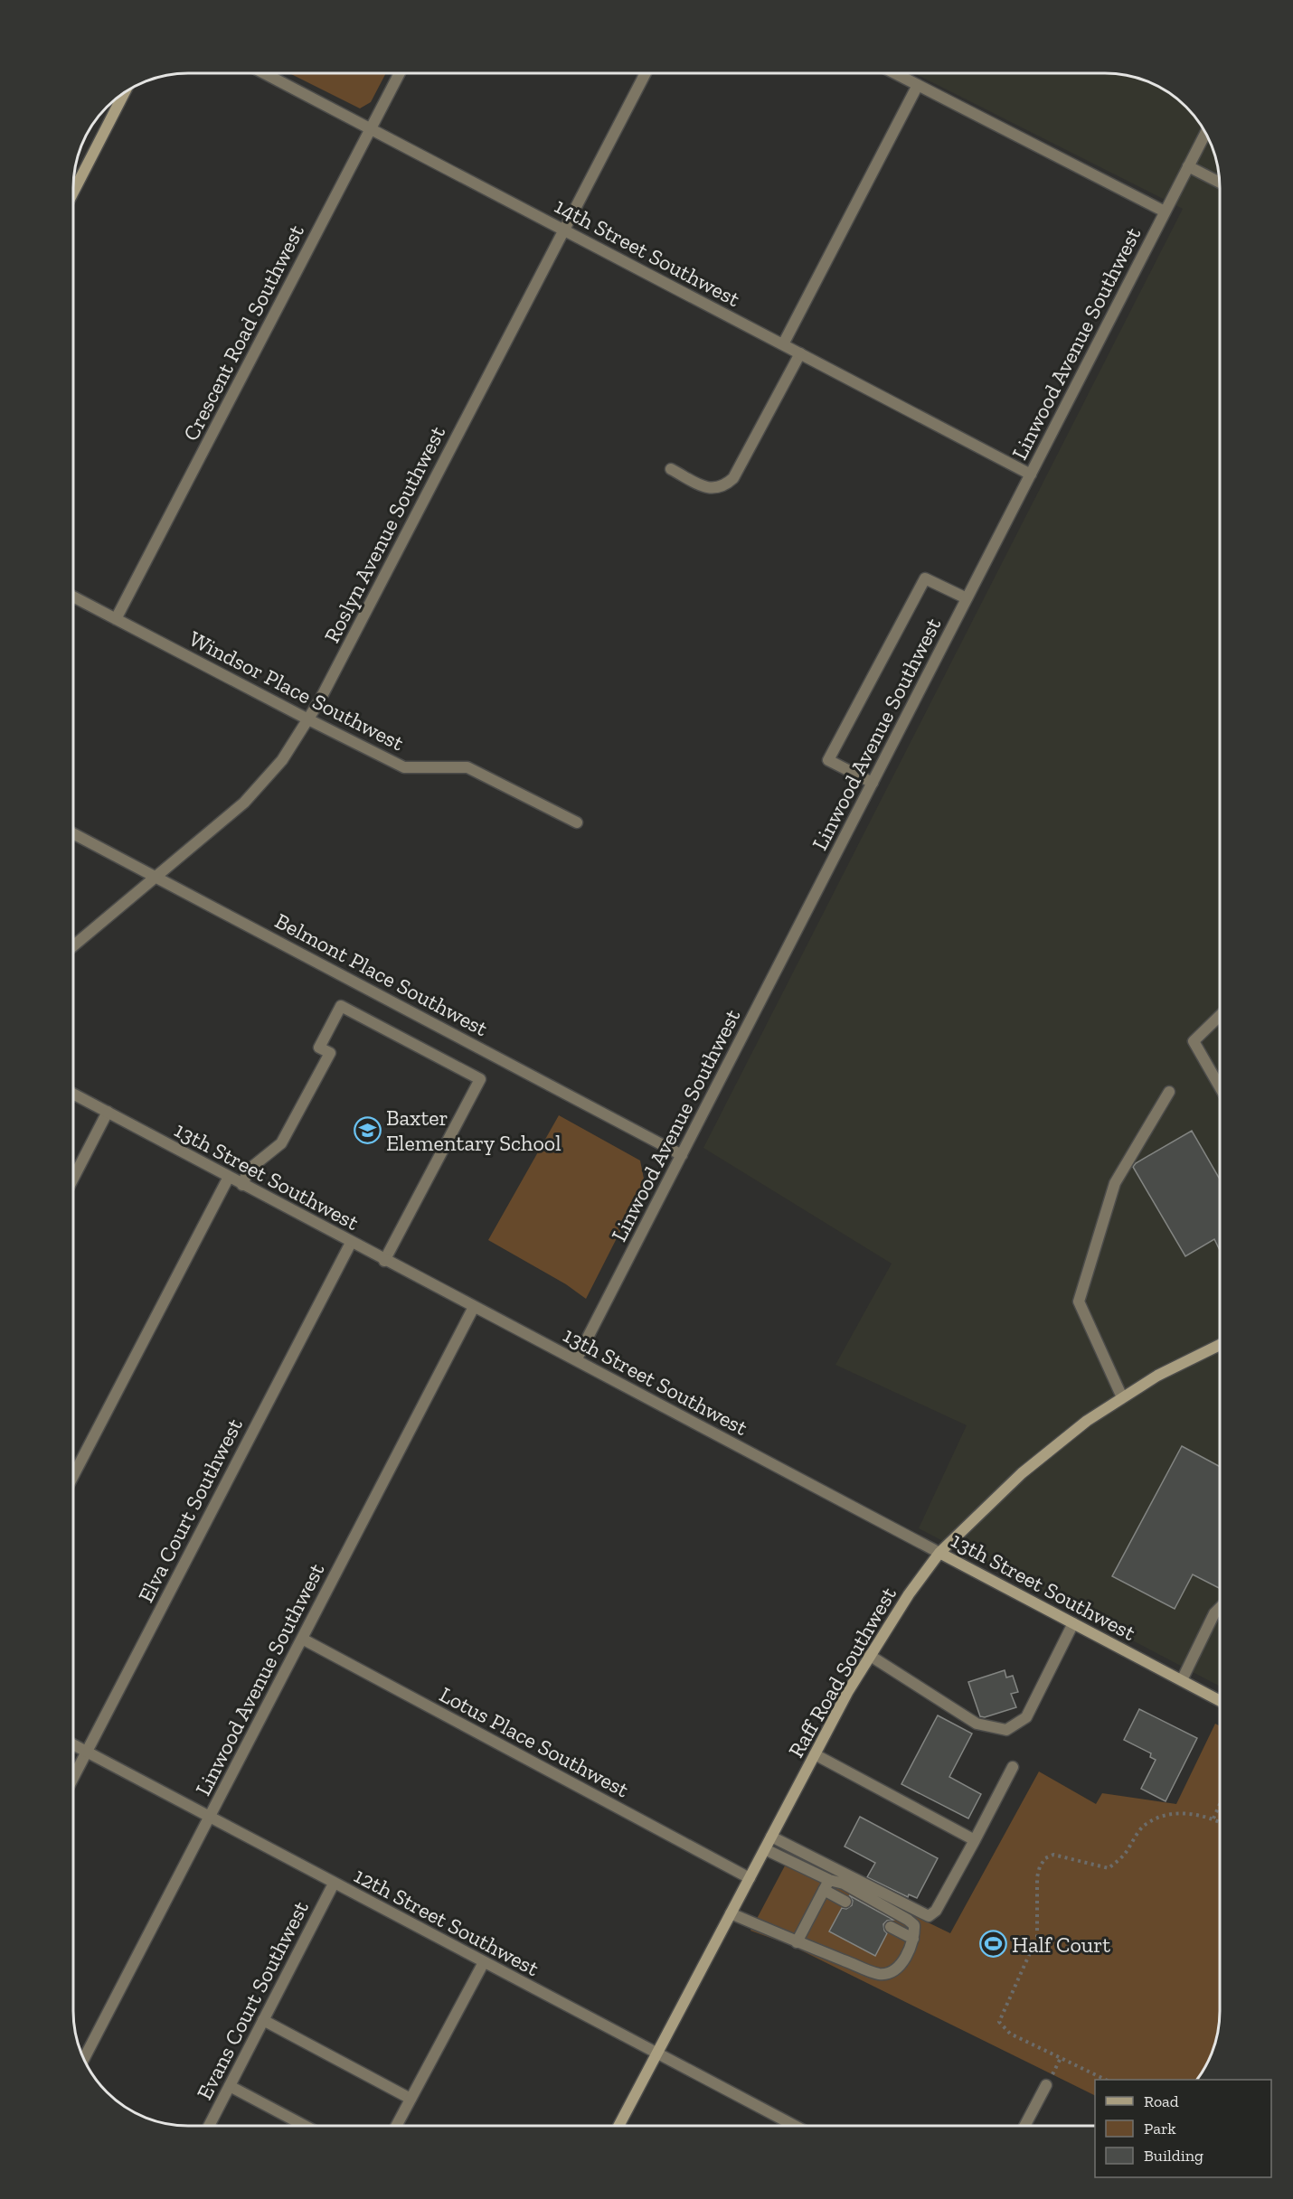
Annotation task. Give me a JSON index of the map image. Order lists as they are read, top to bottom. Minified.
{"streets":{"main road":["13th Street Southwest","Raff Road Southwest"],"street":["14th Street Southwest","Crescent Road Southwest","Linwood Avenue Southwest","Roslyn Avenue Southwest","Windsor Place Southwest","Belmont Place Southwest","Elva Court Southwest","Lotus Place Southwest","12th Street Southwest","Evans Court Southwest"]},"crossings":[["14th Street Southwest","Crescent Road Southwest"],["14th Street Southwest","Linwood Avenue Southwest"],["14th Street Southwest","Roslyn Avenue Southwest"],["Crescent Road Southwest","Windsor Place Southwest"],["Linwood Avenue Southwest","Belmont Place Southwest"],["Linwood Avenue Southwest","13th Street Southwest"],["Linwood Avenue Southwest","Lotus Place Southwest"],["Linwood Avenue Southwest","12th Street Southwest"],["Roslyn Avenue Southwest","Windsor Place Southwest"],["Roslyn Avenue Southwest","Belmont Place Southwest"],["13th Street Southwest","Elva Court Southwest"],["13th Street Southwest","Raff Road Southwest"],["Elva Court Southwest","12th Street Southwest"],["Raff Road Southwest","Lotus Place Southwest"],["Raff Road Southwest","12th Street Southwest"],["12th Street Southwest","Evans Court Southwest"]],"places":{"school or university":["Baxter Elementary School"],"sports":["Half Court"]},"legend":["Road","Park","Building"]}
